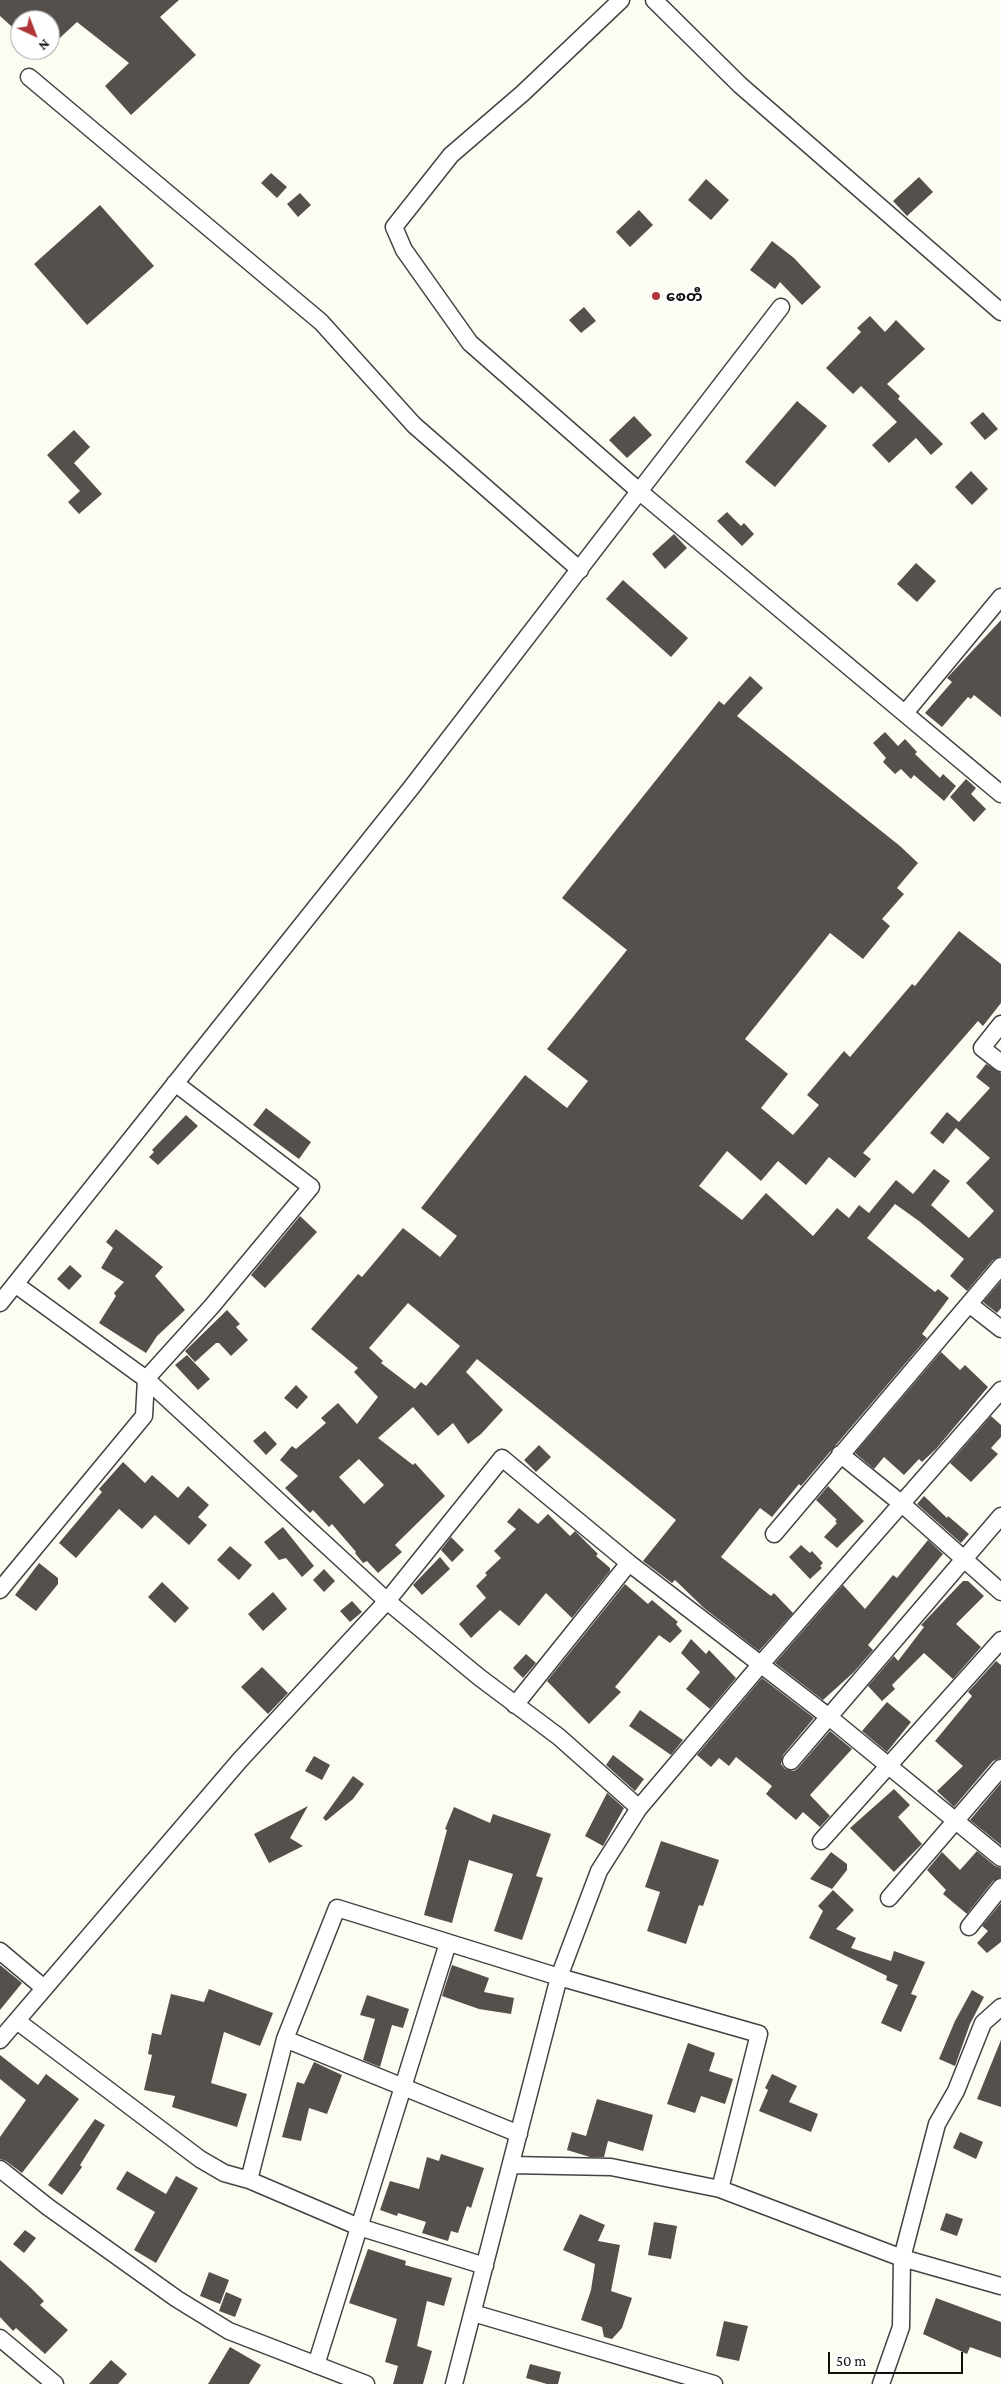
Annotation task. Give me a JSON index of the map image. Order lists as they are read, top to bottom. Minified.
{"places":["စေတီ"],"scale_bar":"50 m","north":"bottom right"}
